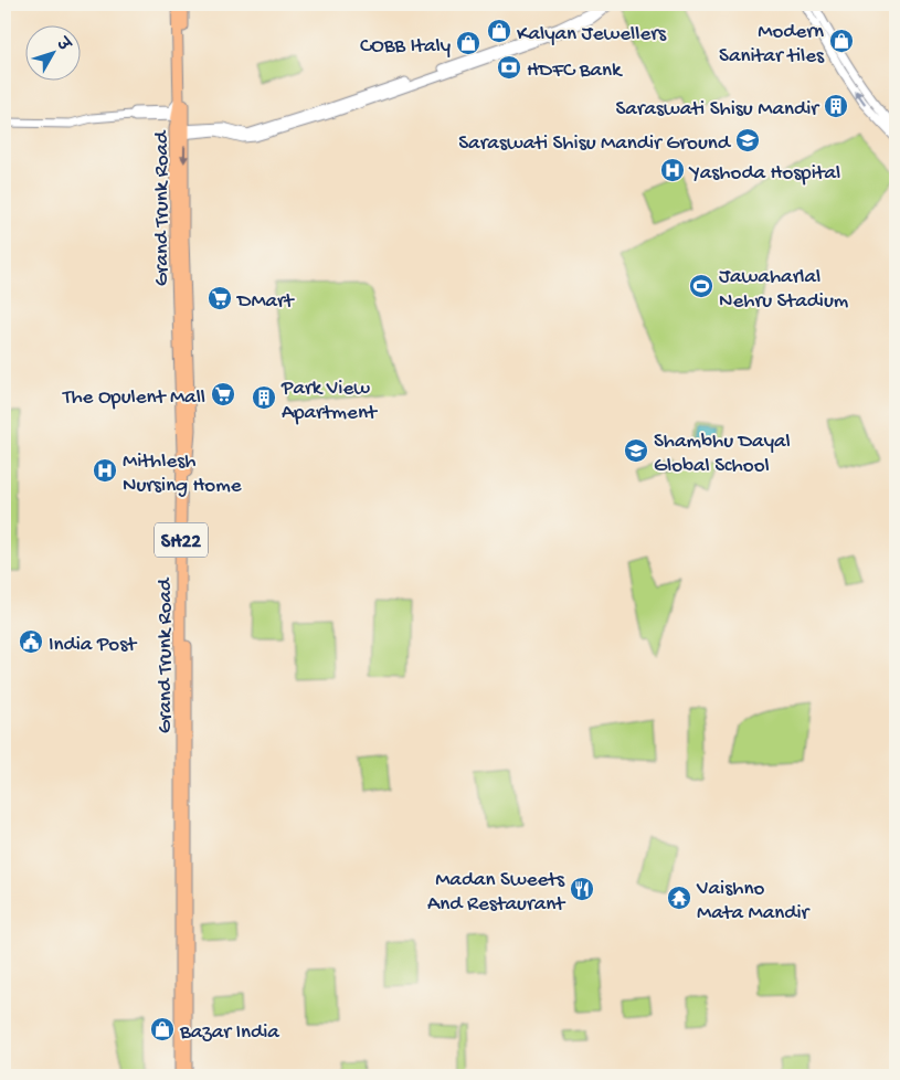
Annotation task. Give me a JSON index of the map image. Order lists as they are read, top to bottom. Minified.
{"streets":{"highway":["Grand Trunk Road","SH22"]},"places":{"shop":["Kalyan Jewellers","Modern Sanitar tiles","COBB Italy","Bazar India"],"bank":["HDFC Bank"],"building":["Saraswati Shisu Mandir","Park View Apartment"],"school or university":["Saraswati Shisu Mandir Ground","Shambhu Dayal Global School"],"hospital":["Yashoda Hospital","Mithlesh Nursing Home"],"sports":["Jawaharlal Nehru Stadium"],"supermarket":["DMart","The Opulent Mall"],"public building":["India Post"],"restaurant":["Madan Sweets And Restaurant"],"temple":["Vaishno Mata Mandir"]},"north":"top right"}
